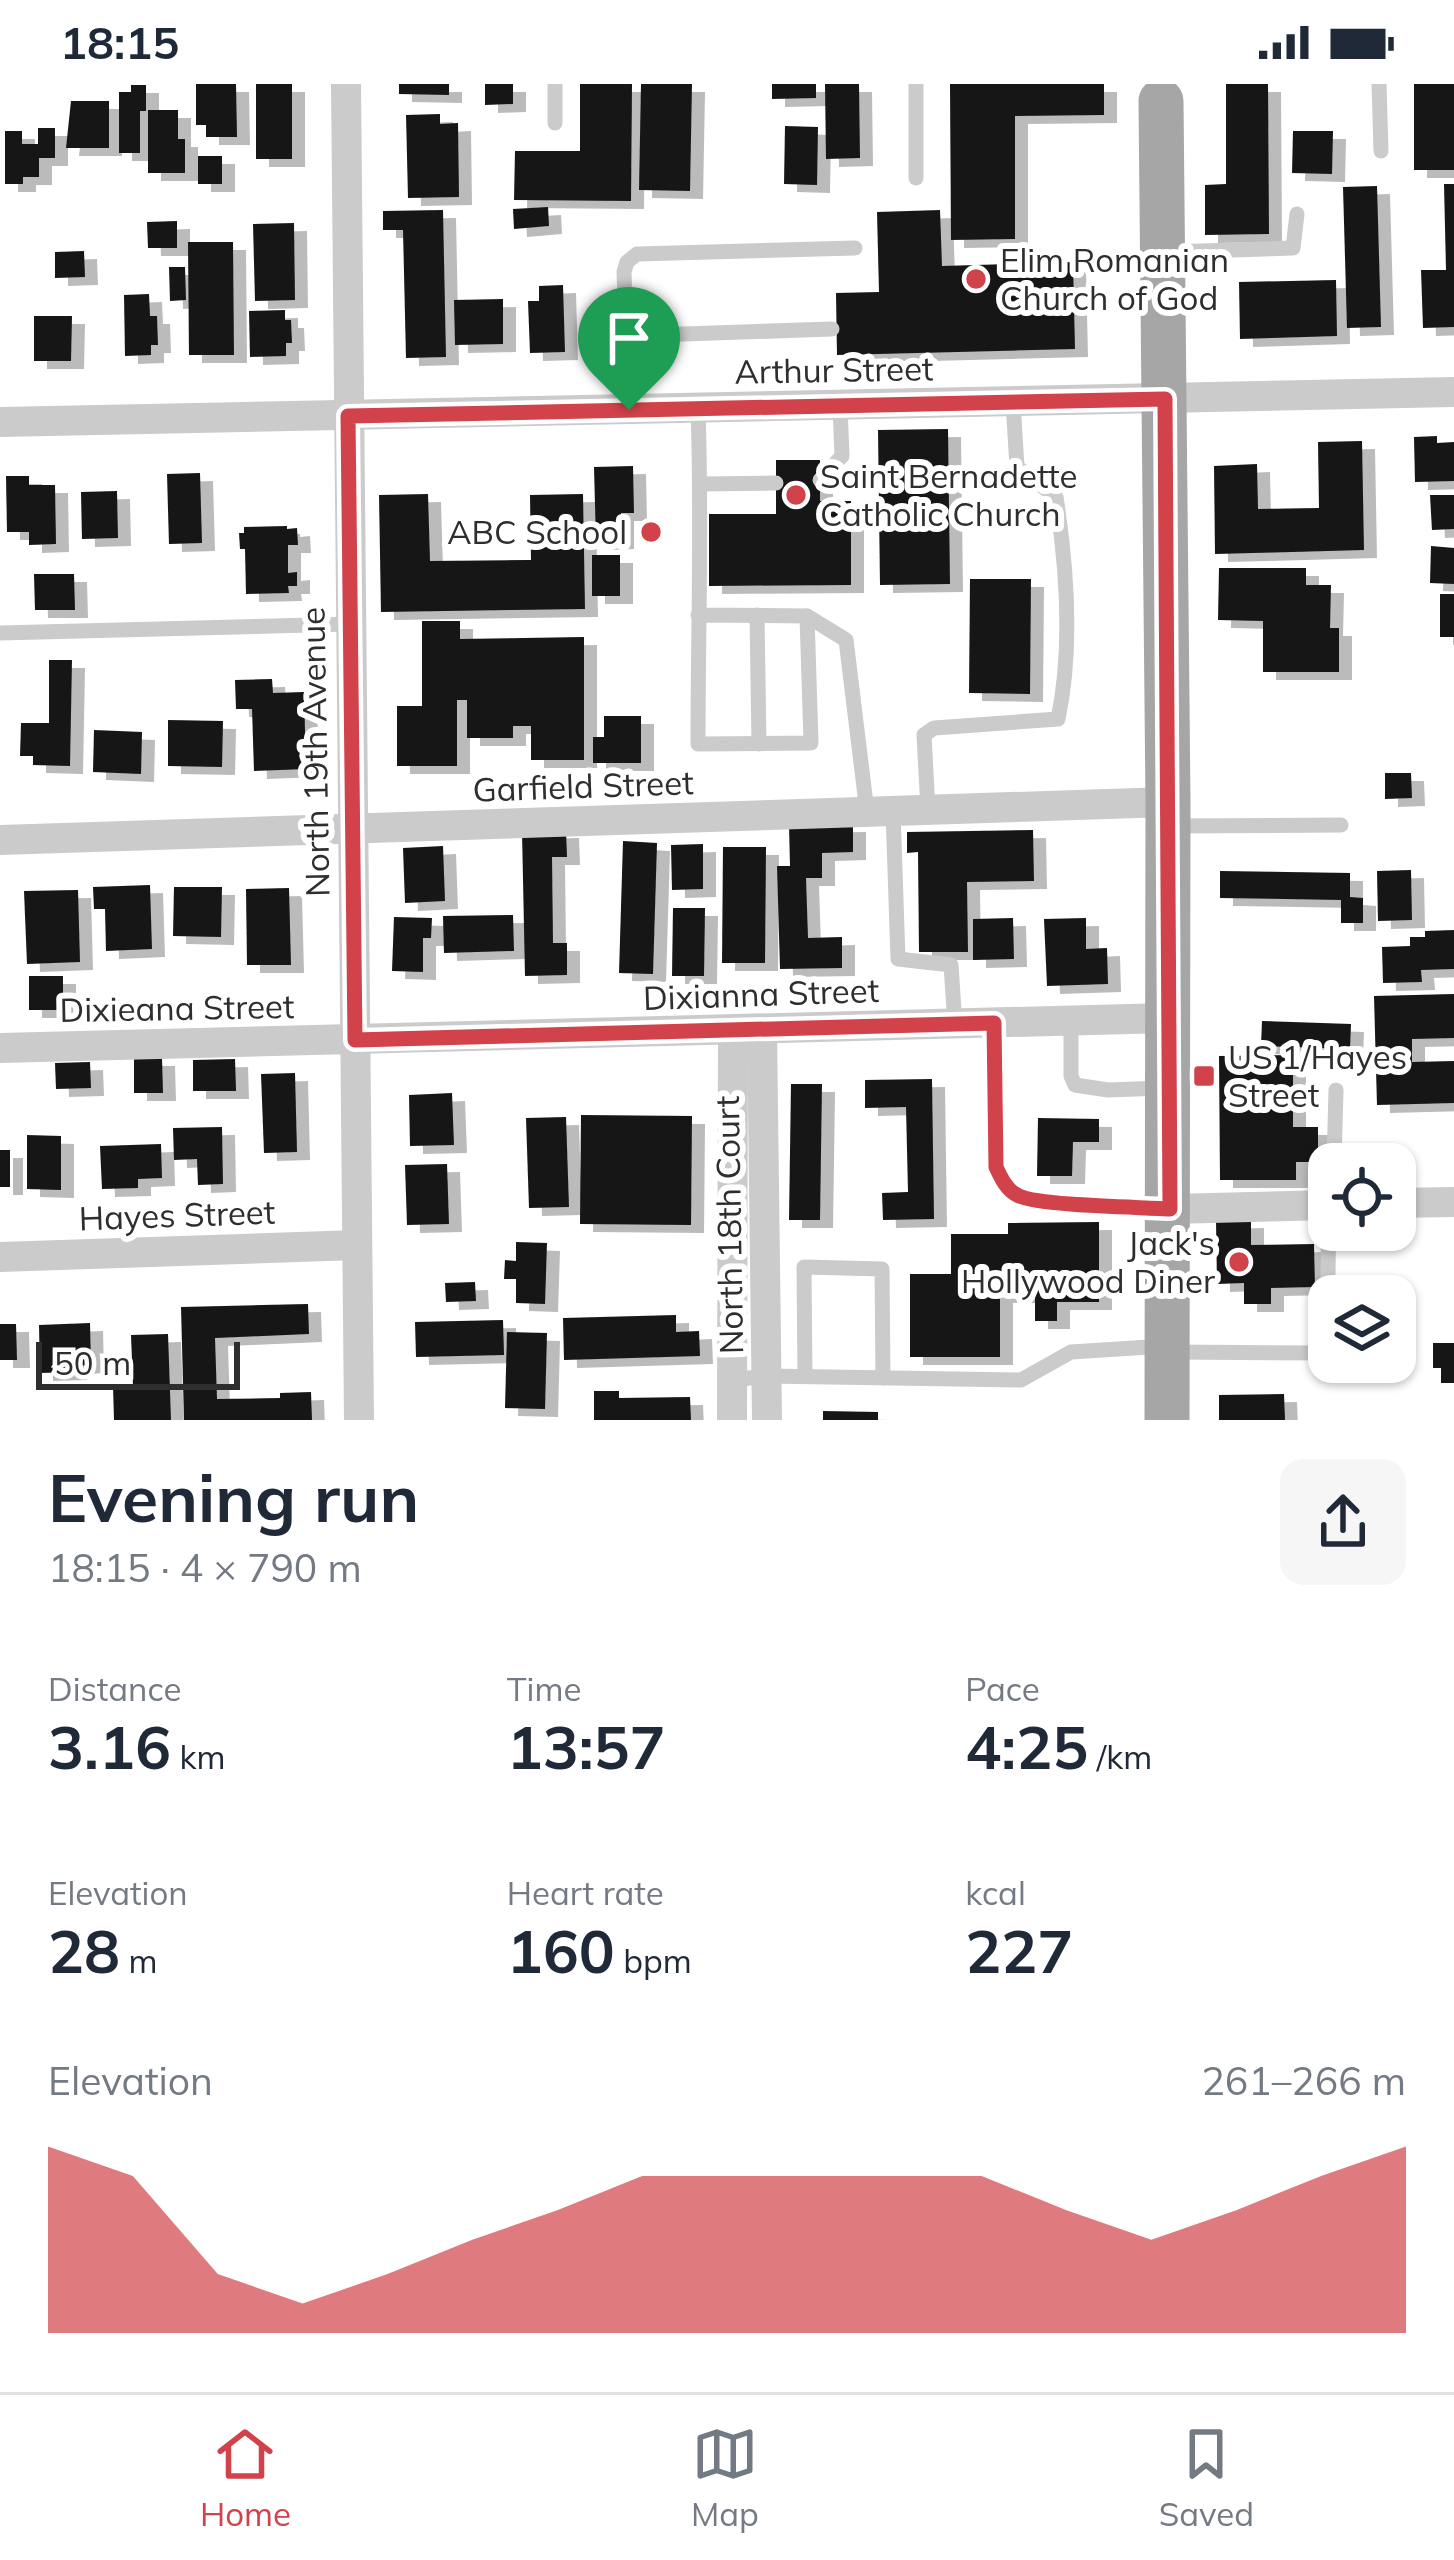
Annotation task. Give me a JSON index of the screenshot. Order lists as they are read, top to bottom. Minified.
{"streets":{"street":["Arthur Street","North 19th Avenue","Garfield Street","Dixianna Street","Dixieana Street","Hayes Street","North 18th Court"]},"crossings":[["Arthur Street","North 19th Avenue"],["North 19th Avenue","Garfield Street"],["North 19th Avenue","Dixianna Street"],["North 19th Avenue","Dixieana Street"],["North 19th Avenue","Hayes Street"],["Dixianna Street","Dixieana Street"],["Dixianna Street","North 18th Court"]],"places":{"other":["Elim Romanian Church of God","Saint Bernadette Catholic Church","ABC School","Jack's Hollywood Diner"],"transit":["US 1/Hayes Street"]},"scale_bar":"50 m","page":{"status":"18:15","scale":"50 m","heading":["Evening run","18:15 · 4 × 790 m"],"stats":[["Distance","3.16 km"],["Time","13:57"],["Pace","4:25 /km"],["Elevation","28 m"],["Heart rate","160 bpm"],["kcal","227"]],"chart":["Elevation","261–266 m"],"tabs":["Home","Map","Saved"]}}
